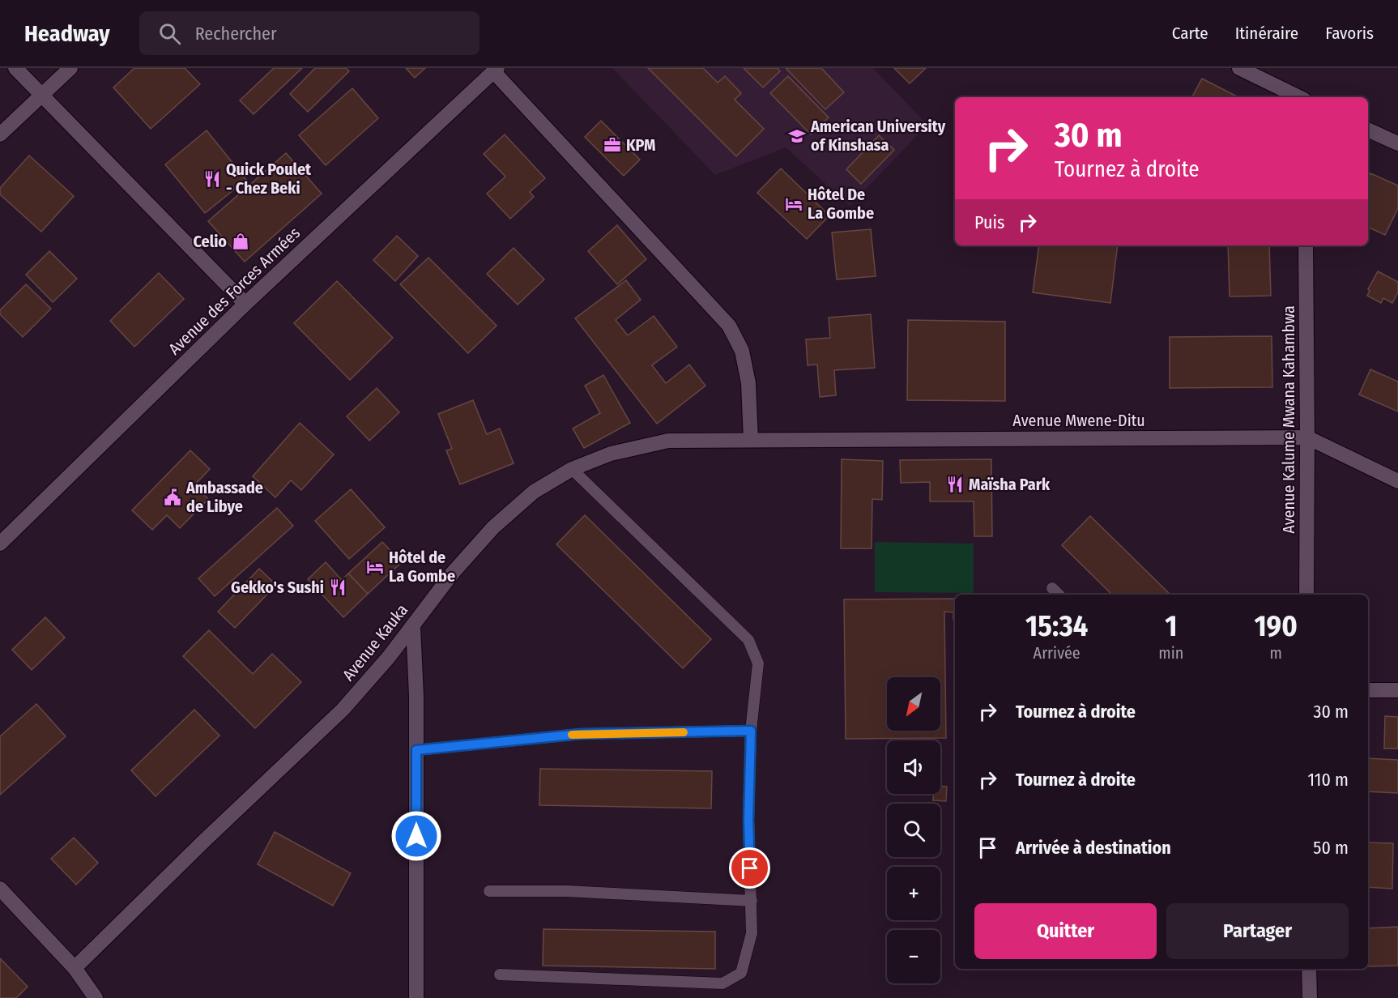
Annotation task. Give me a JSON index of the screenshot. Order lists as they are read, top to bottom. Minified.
{"streets":{"street":["Avenue des Forces Armées","Avenue Kalume Mwana Kahambwa","Avenue Mwene-Ditu","Avenue Kauka"]},"crossings":[["Avenue Kalume Mwana Kahambwa","Avenue Mwene-Ditu"],["Avenue Mwene-Ditu","Avenue Kauka"]],"places":{"school or university":["American University of Kinshasa"],"office":["KPM"],"restaurant":["Quick Poulet - Chez Beki","Maïsha Park","Gekko's Sushi"],"hotel":["Hôtel De La Gombe","Hôtel de La Gombe"],"shop":["Celio"],"public building":["Ambassade de Libye"]},"north":"bottom left","page":{"header":"Headway","search":"Rechercher","nav":["Carte","Itinéraire","Favoris"],"turn":["30 m","Tournez à droite"],"then":"Puis","eta":["15:34","Arrivée","1","min","190","m"],"map_buttons":["+","−"],"list":[{"name":"Tournez à droite","value":"30 m"},{"name":"Tournez à droite","value":"110 m"},{"name":"Arrivée à destination","value":"50 m"}],"buttons":["Quitter","Partager"]}}
